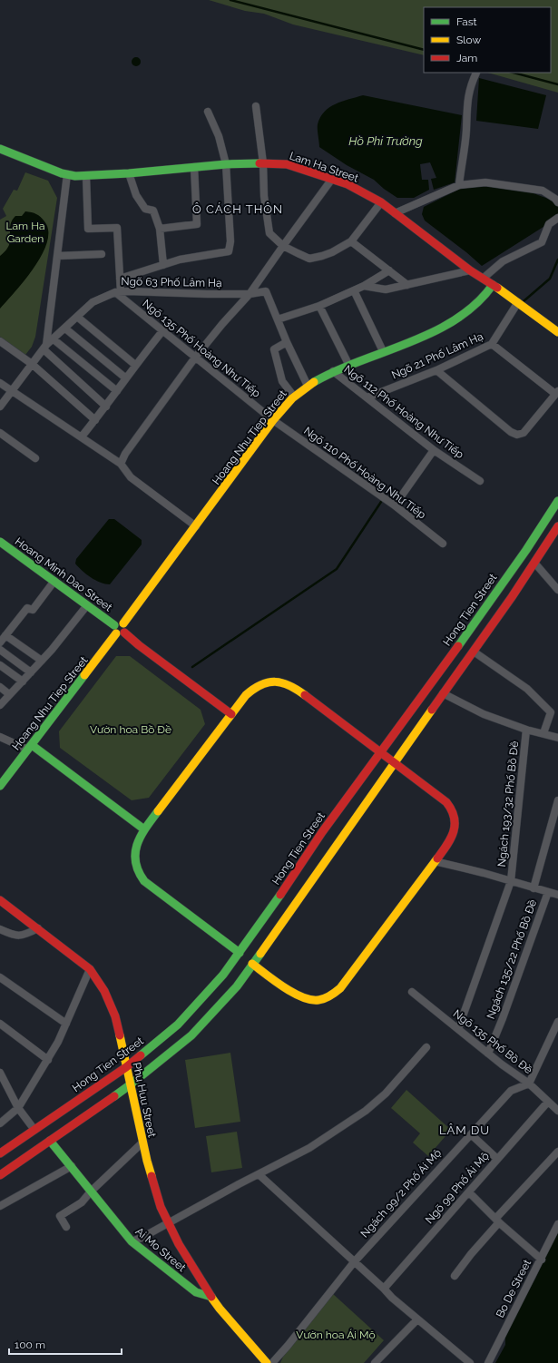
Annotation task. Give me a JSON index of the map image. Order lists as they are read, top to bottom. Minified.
{"streets":{"street":["Lam Ha Street","Ngõ 63 Phố Lâm Hạ","Ngõ 135 Phố Hoàng Như Tiếp","Ngõ 21 Phố Lâm Hạ","Ngõ 112 Phố Hoàng Như Tiếp","Hoang Nhu Tiep Street","Ngõ 110 Phố Hoàng Như Tiếp","Hoang Minh Dao Street","Hong Tien Street","Ngách 193/32 Phố Bồ Đề","Ngách 135/22 Phố Bồ Đề","Ngõ 135 Phố Bồ Đề","Phu Huu Street","Ngõ 99 Phố Ái Mộ","Ngách 99/2 Phố Ái Mộ","Ai Mo Street","Bo De Street"]},"crossings":[["Lam Ha Street","Ngõ 21 Phố Lâm Hạ"],["Lam Ha Street","Hoang Nhu Tiep Street"],["Ngõ 63 Phố Lâm Hạ","Ngõ 135 Phố Hoàng Như Tiếp"],["Ngõ 135 Phố Hoàng Như Tiếp","Hoang Nhu Tiep Street"],["Ngõ 135 Phố Hoàng Như Tiếp","Ngõ 110 Phố Hoàng Như Tiếp"],["Ngõ 21 Phố Lâm Hạ","Ngõ 112 Phố Hoàng Như Tiếp"],["Ngõ 112 Phố Hoàng Như Tiếp","Hoang Nhu Tiep Street"],["Hoang Nhu Tiep Street","Ngõ 110 Phố Hoàng Như Tiếp"],["Hoang Nhu Tiep Street","Hoang Minh Dao Street"],["Hong Tien Street","Phu Huu Street"],["Ngách 193/32 Phố Bồ Đề","Ngõ 135 Phố Bồ Đề"],["Ngách 135/22 Phố Bồ Đề","Ngõ 135 Phố Bồ Đề"],["Ngõ 135 Phố Bồ Đề","Ngõ 99 Phố Ái Mộ"],["Ngõ 135 Phố Bồ Đề","Ngách 99/2 Phố Ái Mộ"],["Phu Huu Street","Ai Mo Street"]],"districts":["Ô CÁCH THÔN","LÂM DU"],"water":["Hồ Phi Trường"],"parks":["Lam Ha Garden","Vườn hoa Bồ Đề","Vườn hoa Ái Mộ"],"legend":["Fast","Slow","Jam"],"scale_bar":"100 m"}
